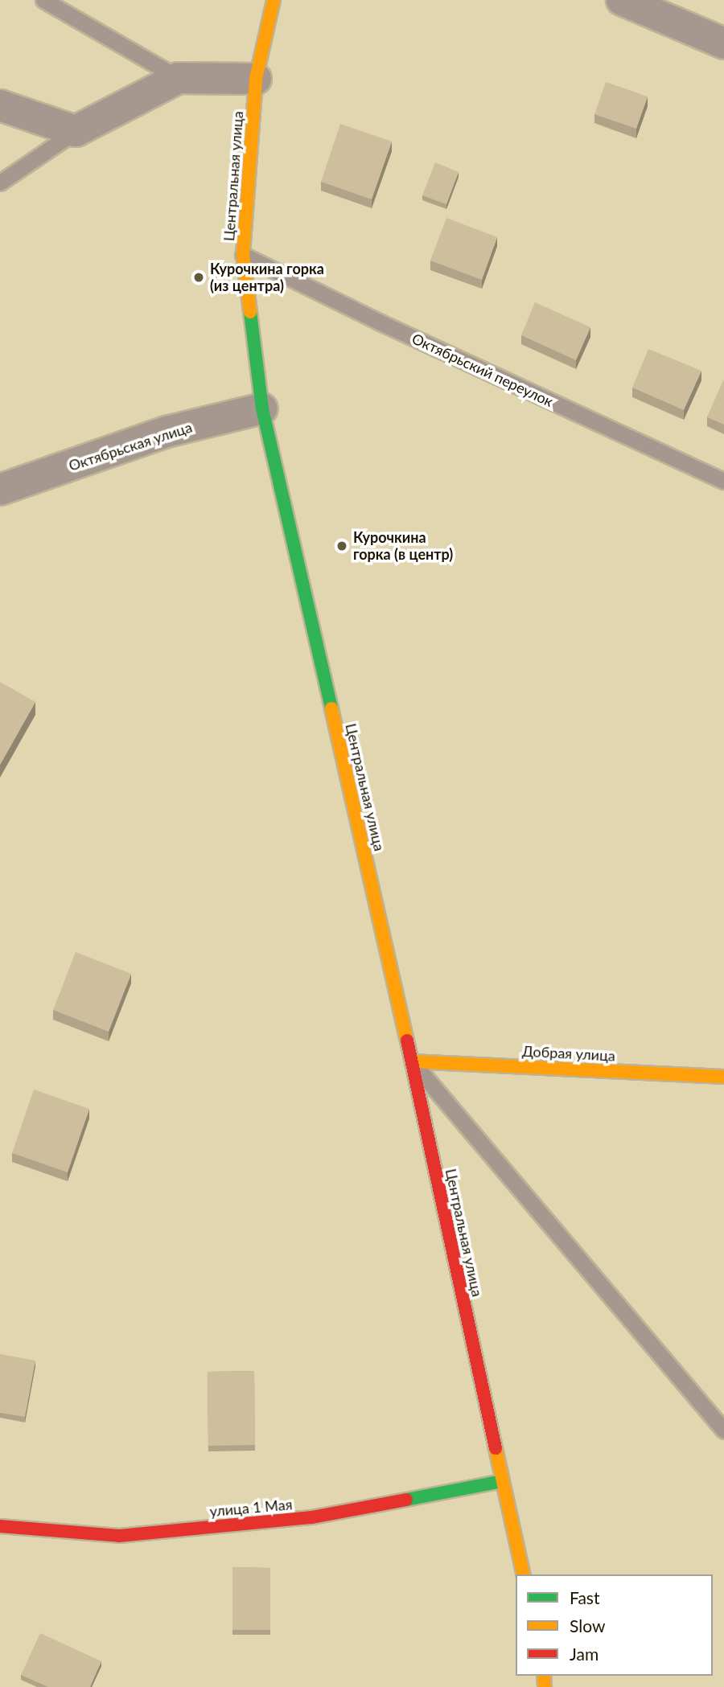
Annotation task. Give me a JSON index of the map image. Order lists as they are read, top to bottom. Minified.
{"streets":{"street":["Центральная улица","Октябрьская улица","Добрая улица","улица 1 Мая"],"lane":["Октябрьский переулок"]},"crossings":[["Центральная улица","Октябрьский переулок"],["Центральная улица","Октябрьская улица"],["Центральная улица","Добрая улица"],["Центральная улица","улица 1 Мая"]],"places":["Курочкина горка (из центра)","Курочкина горка (в центр)"],"legend":["Fast","Slow","Jam"]}
